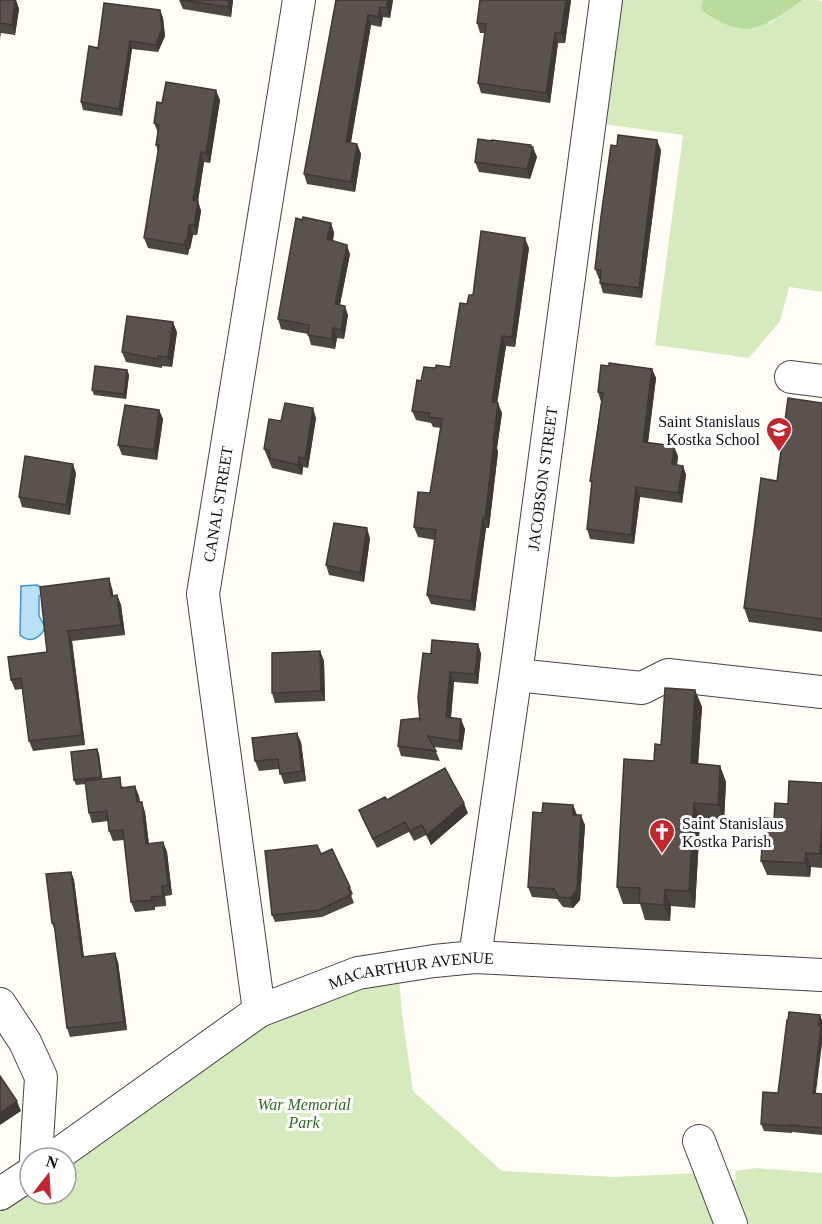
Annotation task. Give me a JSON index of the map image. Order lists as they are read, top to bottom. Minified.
{"streets":{"street":["JACOBSON STREET","CANAL STREET","MACARTHUR AVENUE"]},"crossings":[["JACOBSON STREET","MACARTHUR AVENUE"],["CANAL STREET","MACARTHUR AVENUE"]],"parks":["War Memorial Park"],"places":{"school or university":["Saint Stanislaus Kostka School"],"church":["Saint Stanislaus Kostka Parish"]},"north":"top"}
